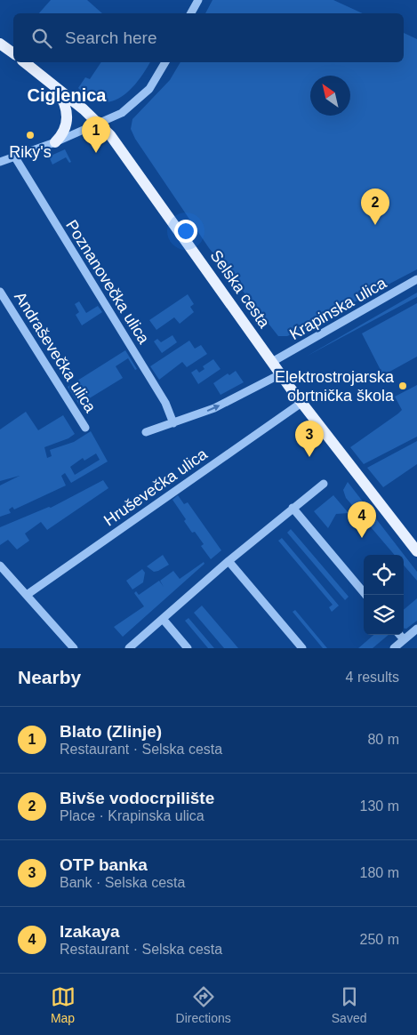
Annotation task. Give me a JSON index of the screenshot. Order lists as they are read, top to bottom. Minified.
{"streets":{"main road":["Selska cesta"],"street":["Poznanovečka ulica","Krapinska ulica","Andraševečka ulica","Hruševečka ulica"]},"crossings":[["Selska cesta","Krapinska ulica"],["Selska cesta","Hruševečka ulica"]],"districts":["Ciglenica"],"places":["Riky's","Elektrostrojarska obrtnička škola"],"north":"top left","page":{"search":"Search here","pins":["1","2","3","4"],"heading":["Nearby","4 results"],"list":[{"mark":"1","name":"Blato (Zlinje)","note":"Restaurant · Selska cesta","value":"80 m"},{"mark":"2","name":"Bivše vodocrpilište","note":"Place · Krapinska ulica","value":"130 m"},{"mark":"3","name":"OTP banka","note":"Bank · Selska cesta","value":"180 m"},{"mark":"4","name":"Izakaya","note":"Restaurant · Selska cesta","value":"250 m"}],"nav":["Map","Directions","Saved"]}}
